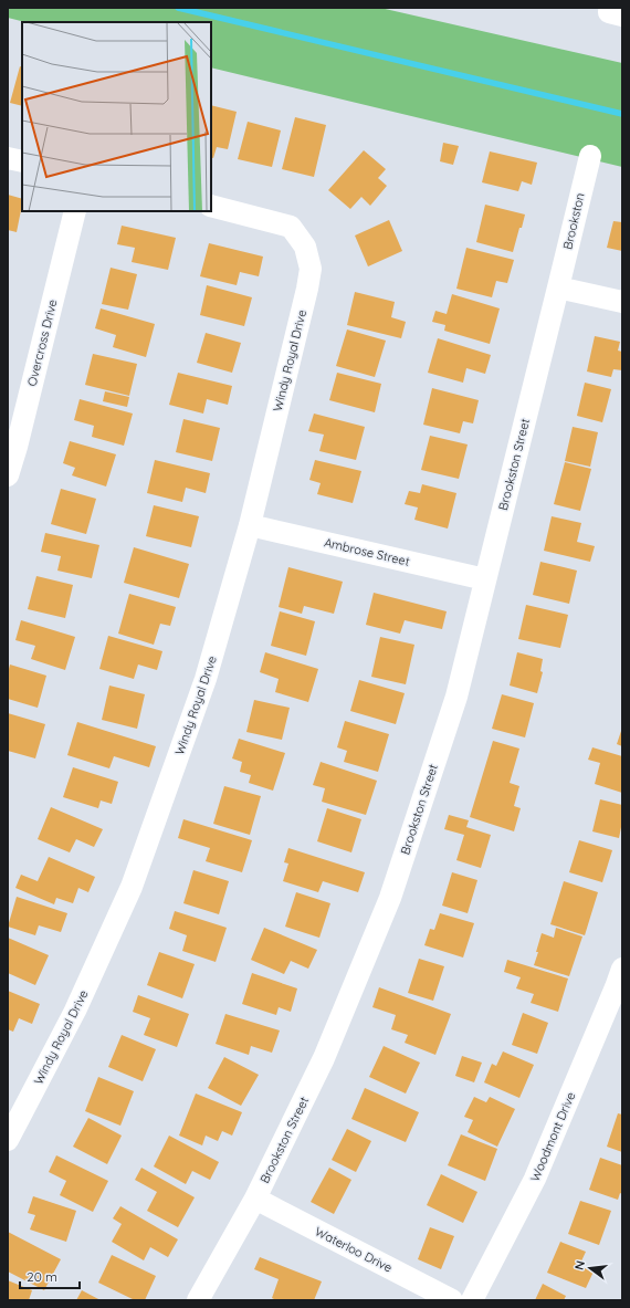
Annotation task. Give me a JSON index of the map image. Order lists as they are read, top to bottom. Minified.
{"streets":{"street":["Brookston","Overcross Drive","Windy Royal Drive","Brookston Street","Ambrose Street","Woodmont Drive","Waterloo Drive"]},"crossings":[["Brookston","Brookston Street"],["Windy Royal Drive","Ambrose Street"],["Brookston Street","Ambrose Street"],["Brookston Street","Waterloo Drive"]],"scale_bar":"20 m","north":"left"}
